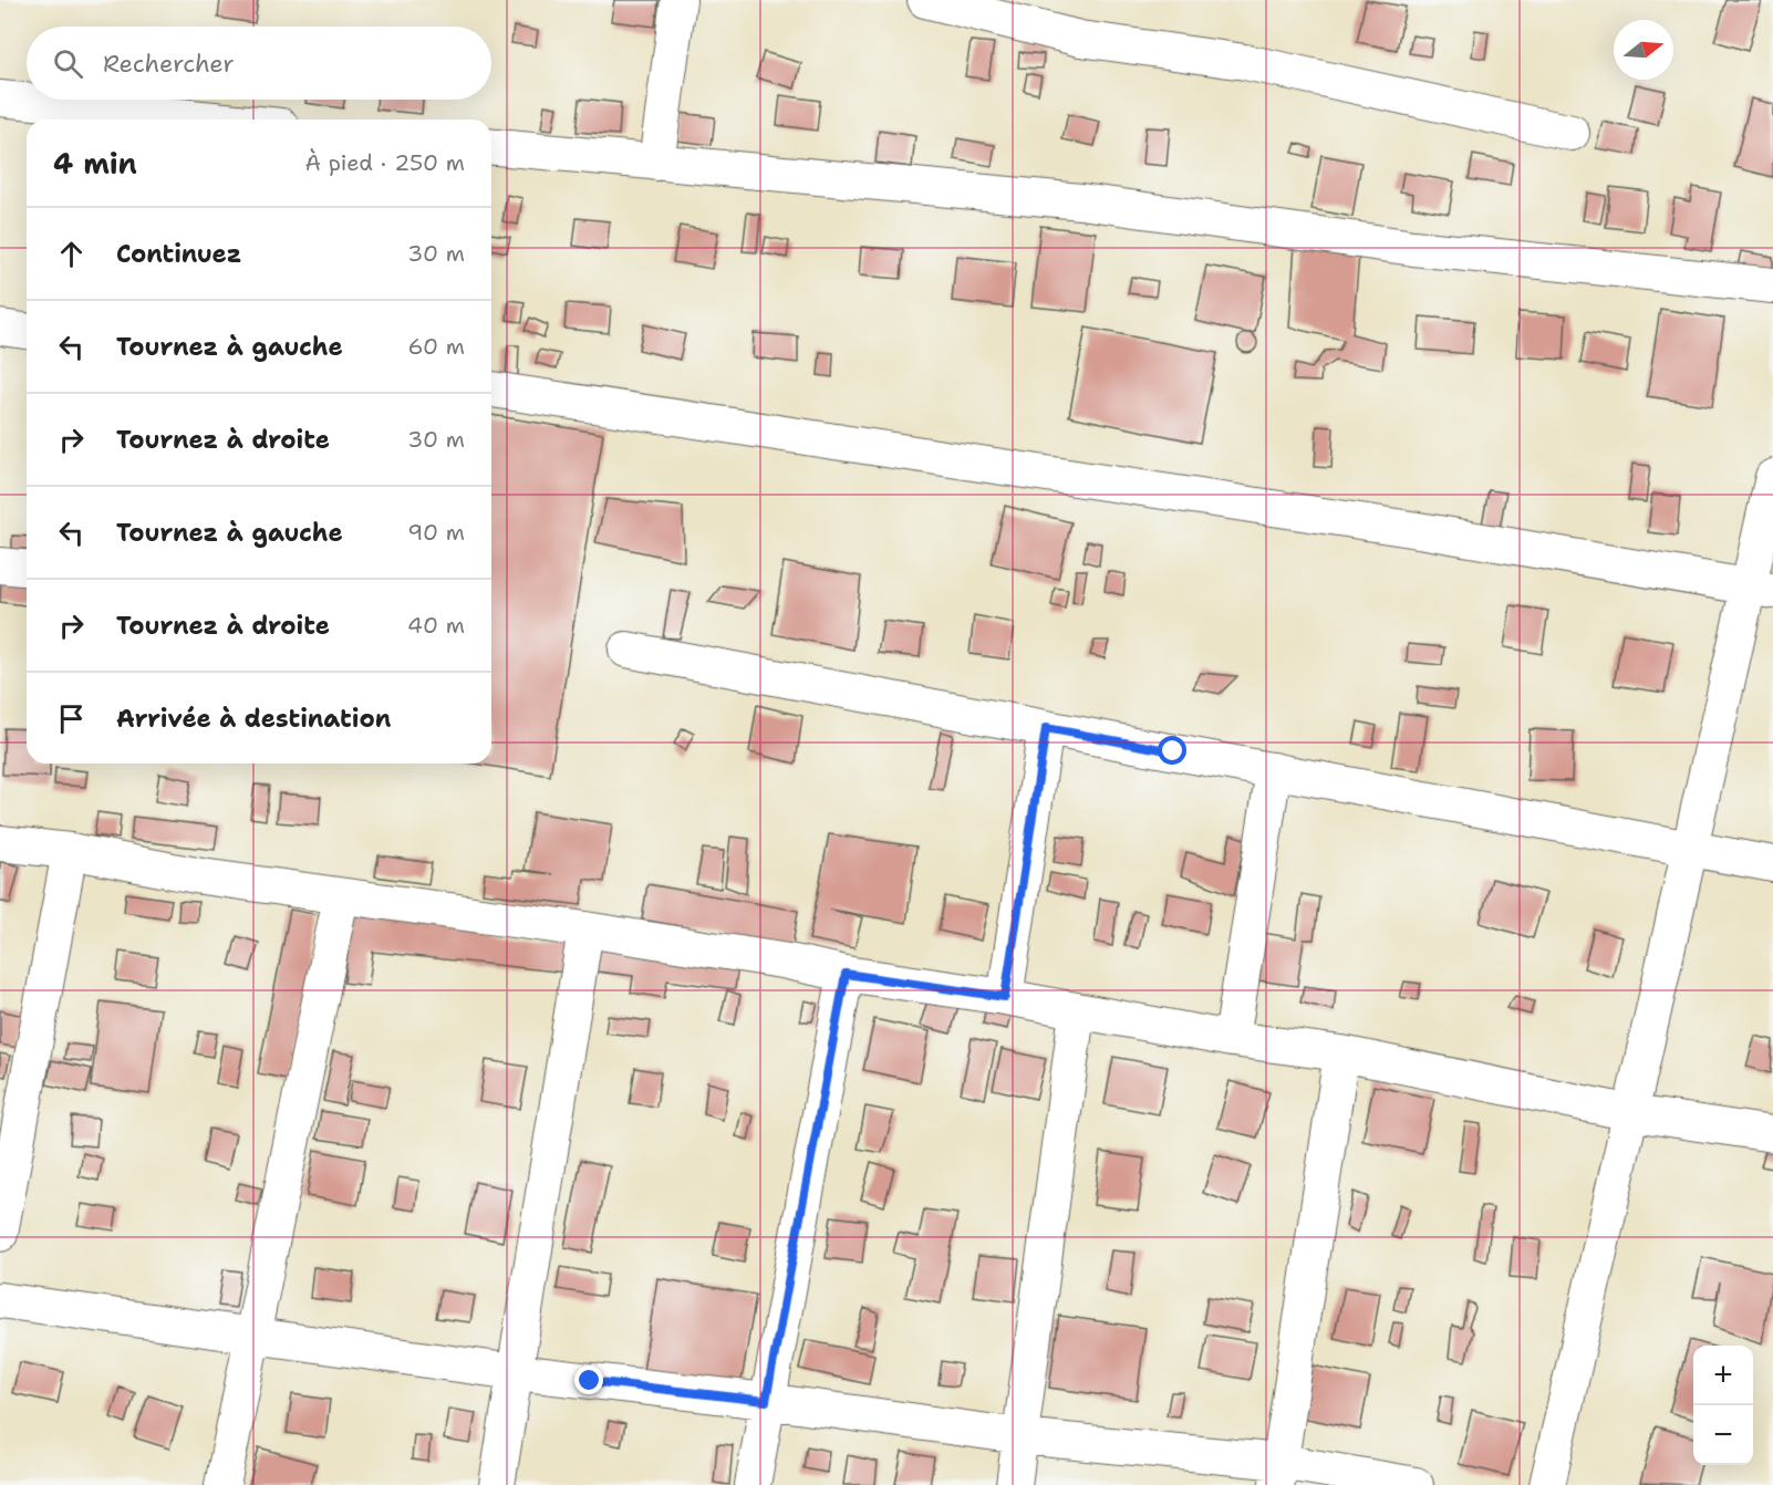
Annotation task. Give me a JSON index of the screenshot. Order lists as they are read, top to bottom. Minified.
{"north":"right","page":{"search":"Rechercher","heading":["4 min","À pied · 250 m"],"list":[["Continuez","30 m"],["Tournez à gauche","60 m"],["Tournez à droite","30 m"],["Tournez à gauche","90 m"],["Tournez à droite","40 m"],"Arrivée à destination"],"map_buttons":["+","−"]}}
